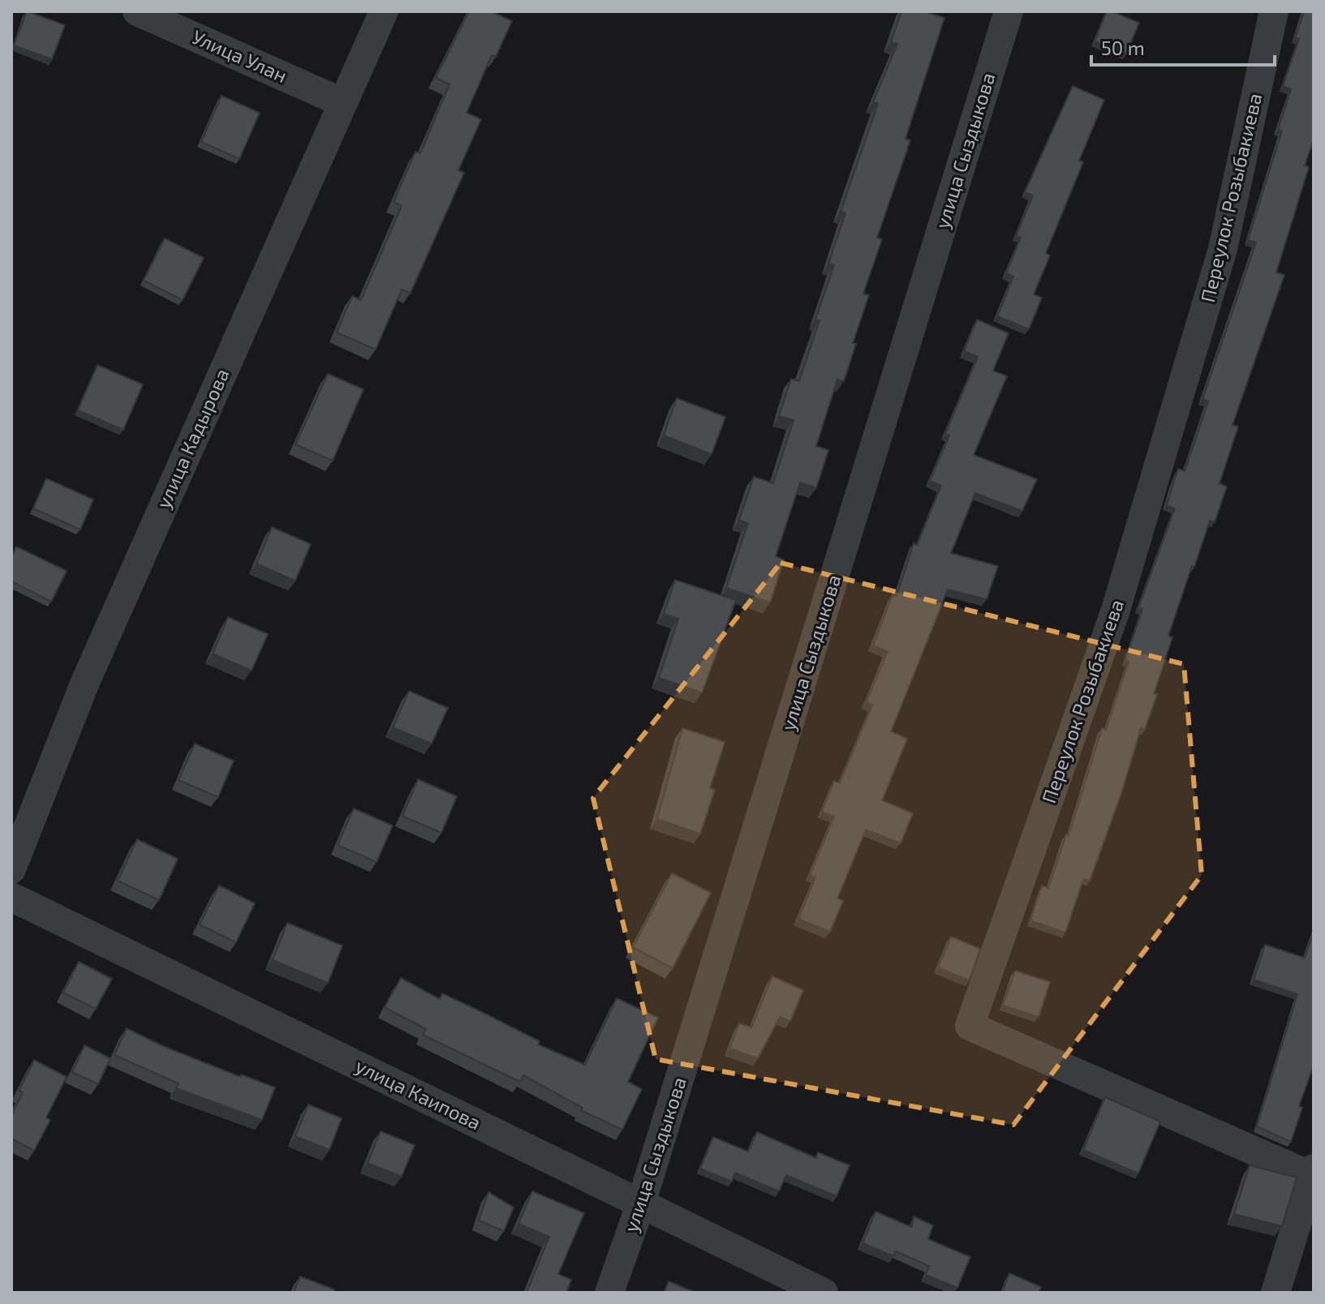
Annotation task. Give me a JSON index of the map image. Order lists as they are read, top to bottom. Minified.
{"streets":{"street":["Улица Улан","улица Сыздыкова","Переулок Розыбакиева","улица Кадырова","улица Каипова"]},"crossings":[["Улица Улан","улица Кадырова"],["улица Сыздыкова","улица Каипова"]],"scale_bar":"50 m"}
